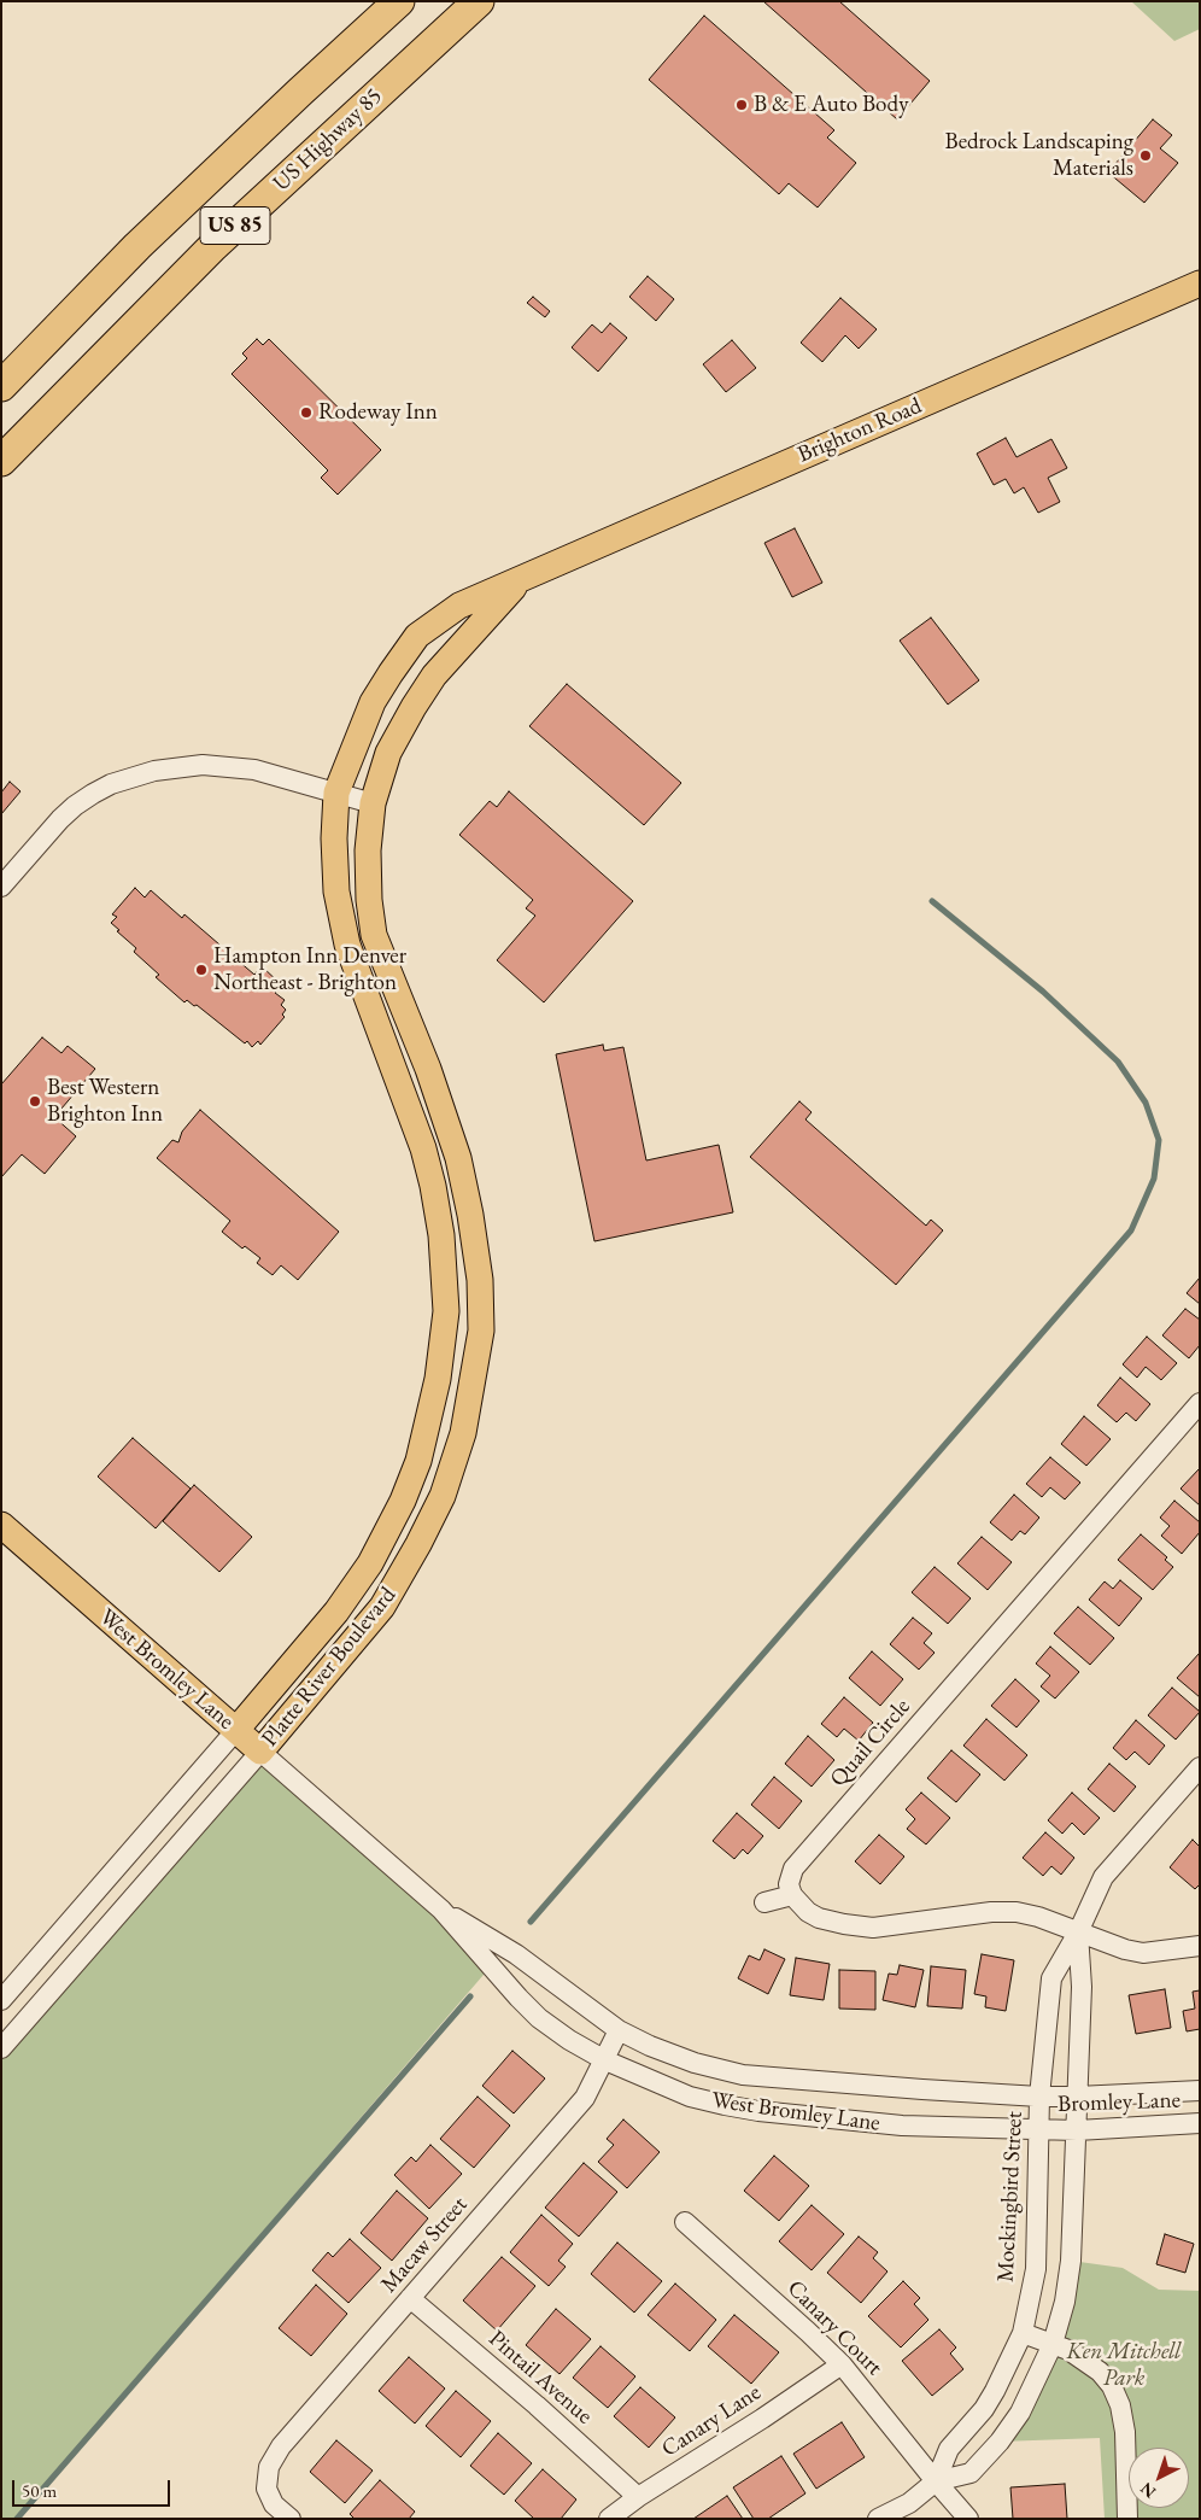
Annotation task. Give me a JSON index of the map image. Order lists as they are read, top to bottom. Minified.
{"streets":{"highway":["US Highway 85","US 85"],"main road":["Brighton Road","Platte River Boulevard","West Bromley Lane"],"street":["Quail Circle","Bromley Lane","Mockingbird Street","Macaw Street","Canary Court","Pintail Avenue","Canary Lane"]},"crossings":[["Brighton Road","Platte River Boulevard"],["Platte River Boulevard","West Bromley Lane"],["West Bromley Lane","Bromley Lane"],["West Bromley Lane","Mockingbird Street"],["West Bromley Lane","Macaw Street"],["Bromley Lane","Mockingbird Street"],["Mockingbird Street","Canary Court"],["Macaw Street","Pintail Avenue"],["Canary Court","Canary Lane"],["Pintail Avenue","Canary Lane"]],"parks":["Ken Mitchell Park"],"places":["B & E Auto Body","Bedrock Landscaping Materials","Rodeway Inn","Hampton Inn Denver Northeast - Brighton","Best Western Brighton Inn"],"scale_bar":"50 m","north":"bottom left"}
